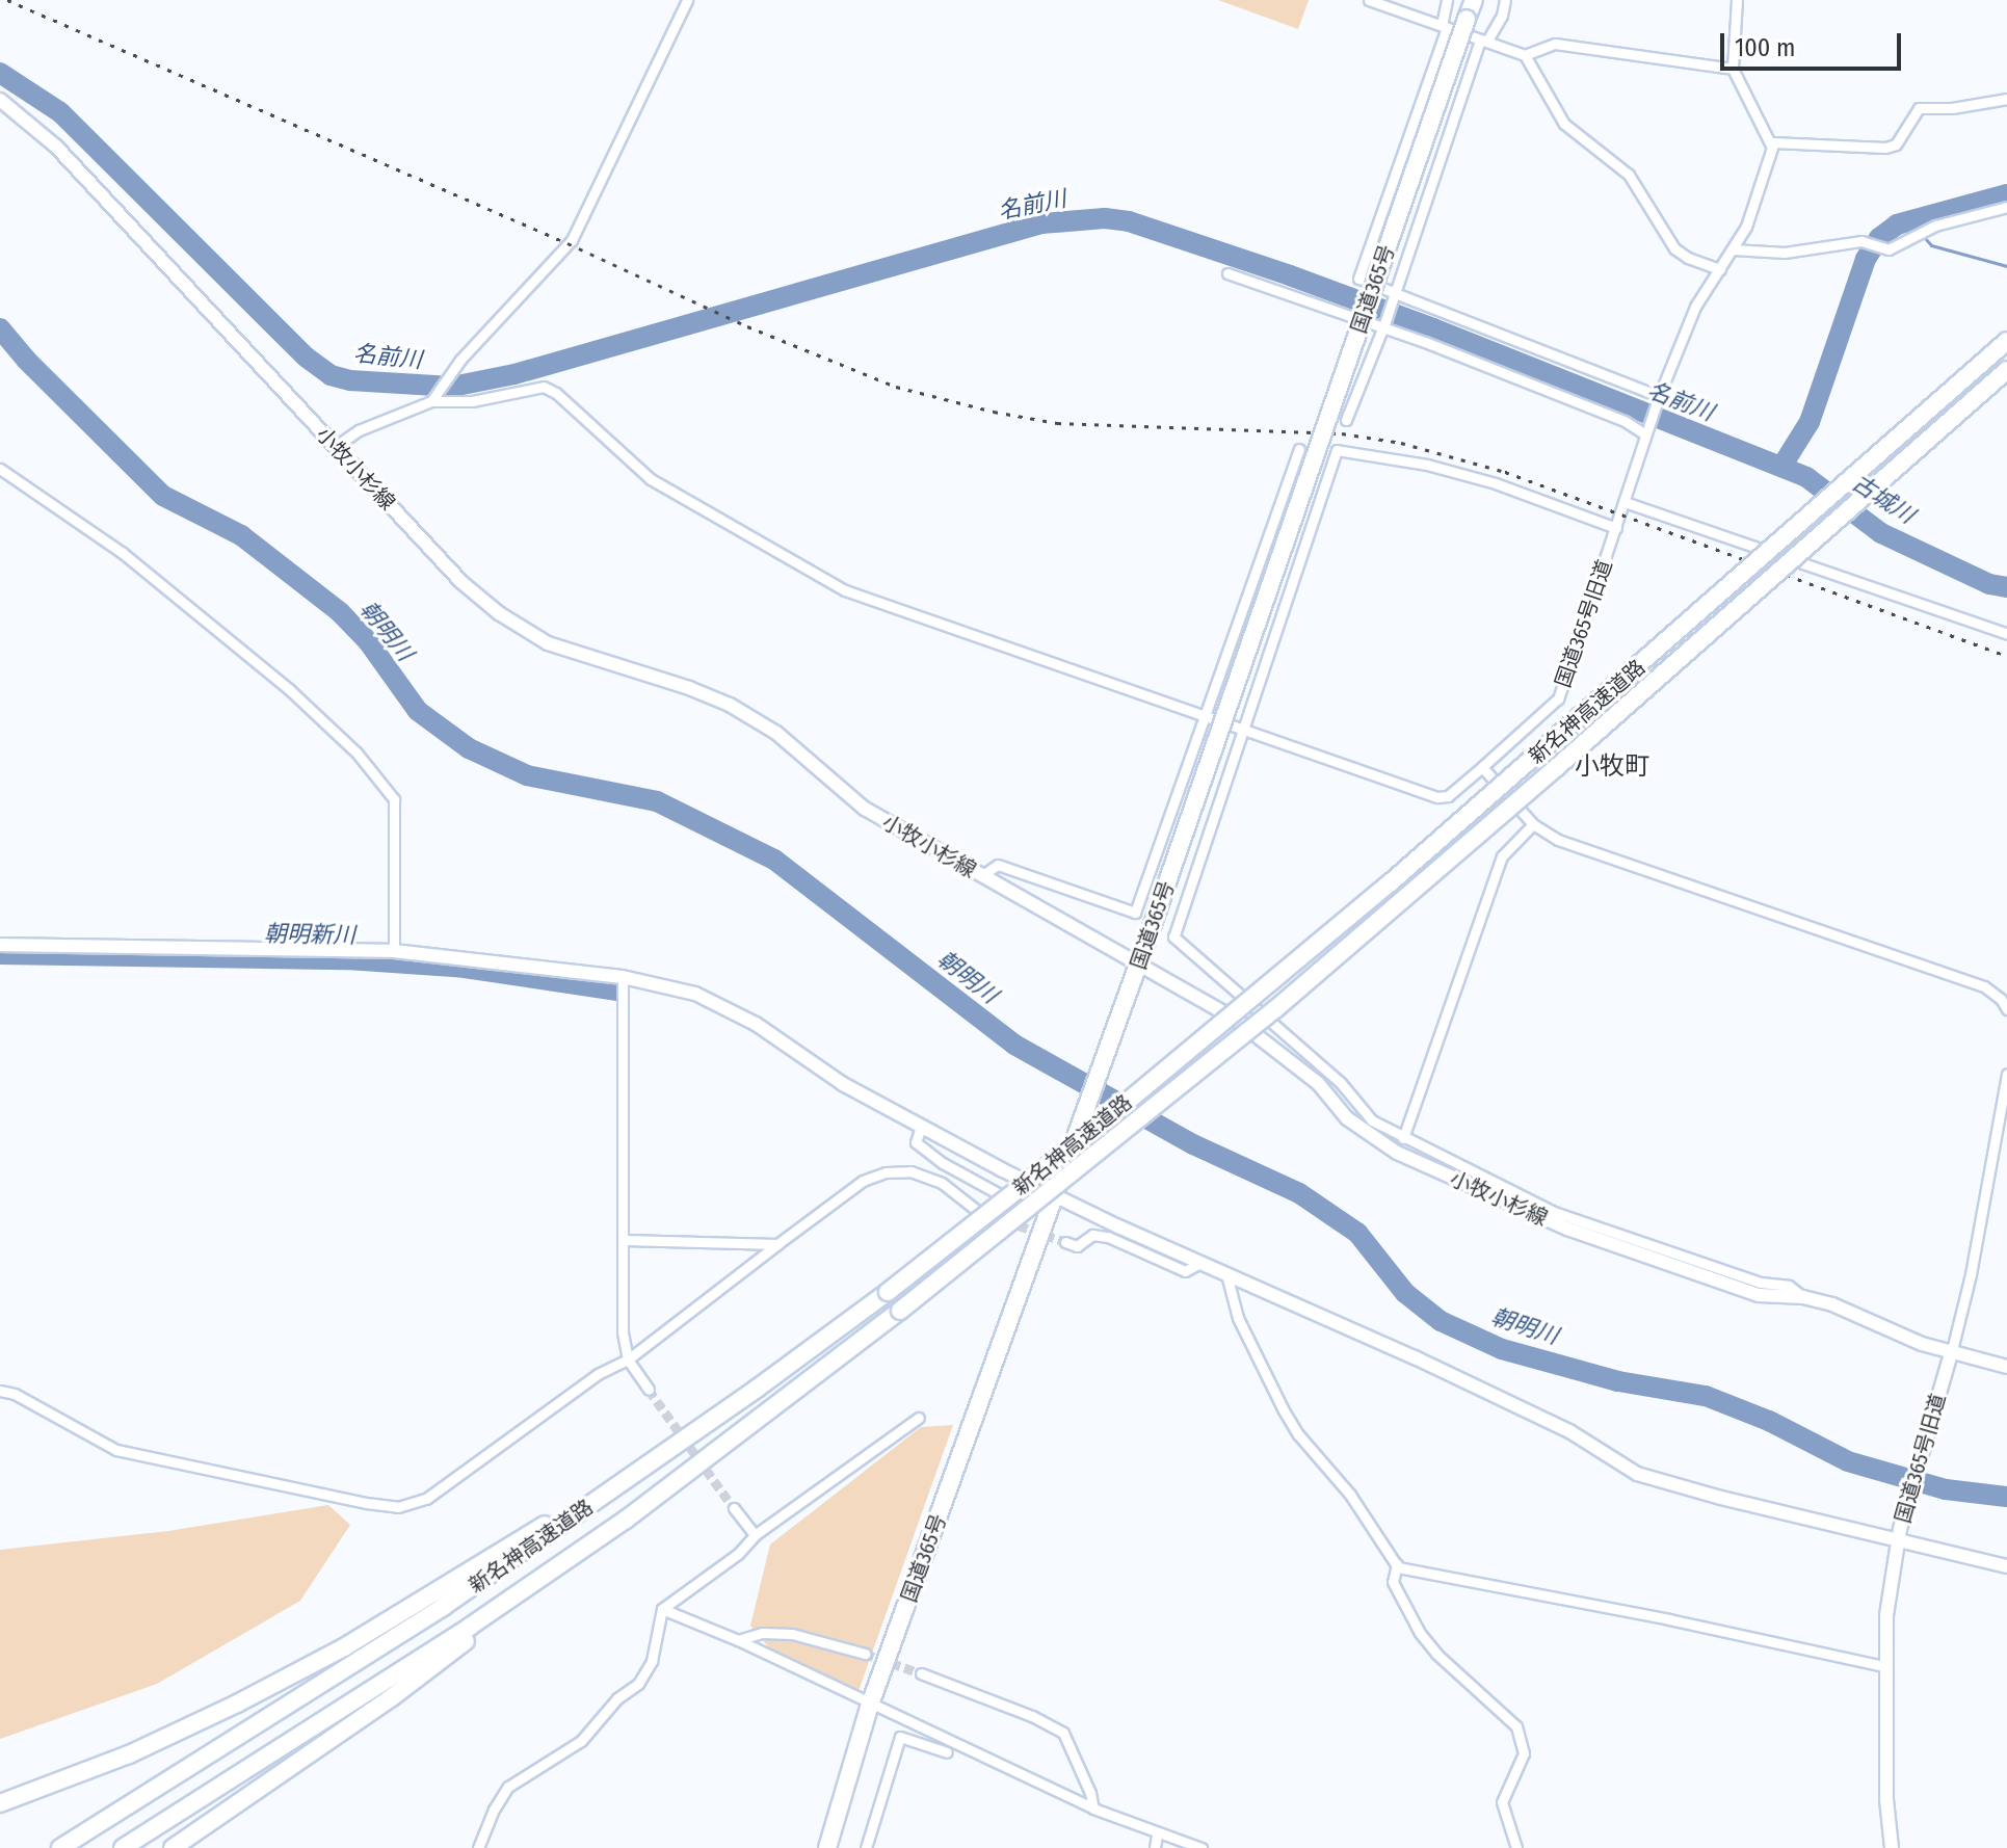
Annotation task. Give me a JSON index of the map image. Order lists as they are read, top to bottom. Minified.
{"streets":{"highway":["国道365号","新名神高速道路"],"street":["小牧小杉線","国道365号旧道"]},"crossings":[["国道365号","小牧小杉線"],["小牧小杉線","国道365号旧道"]],"districts":["小牧町"],"water":["名前川","古城川","朝明川","朝明新川"],"scale_bar":"100 m"}
